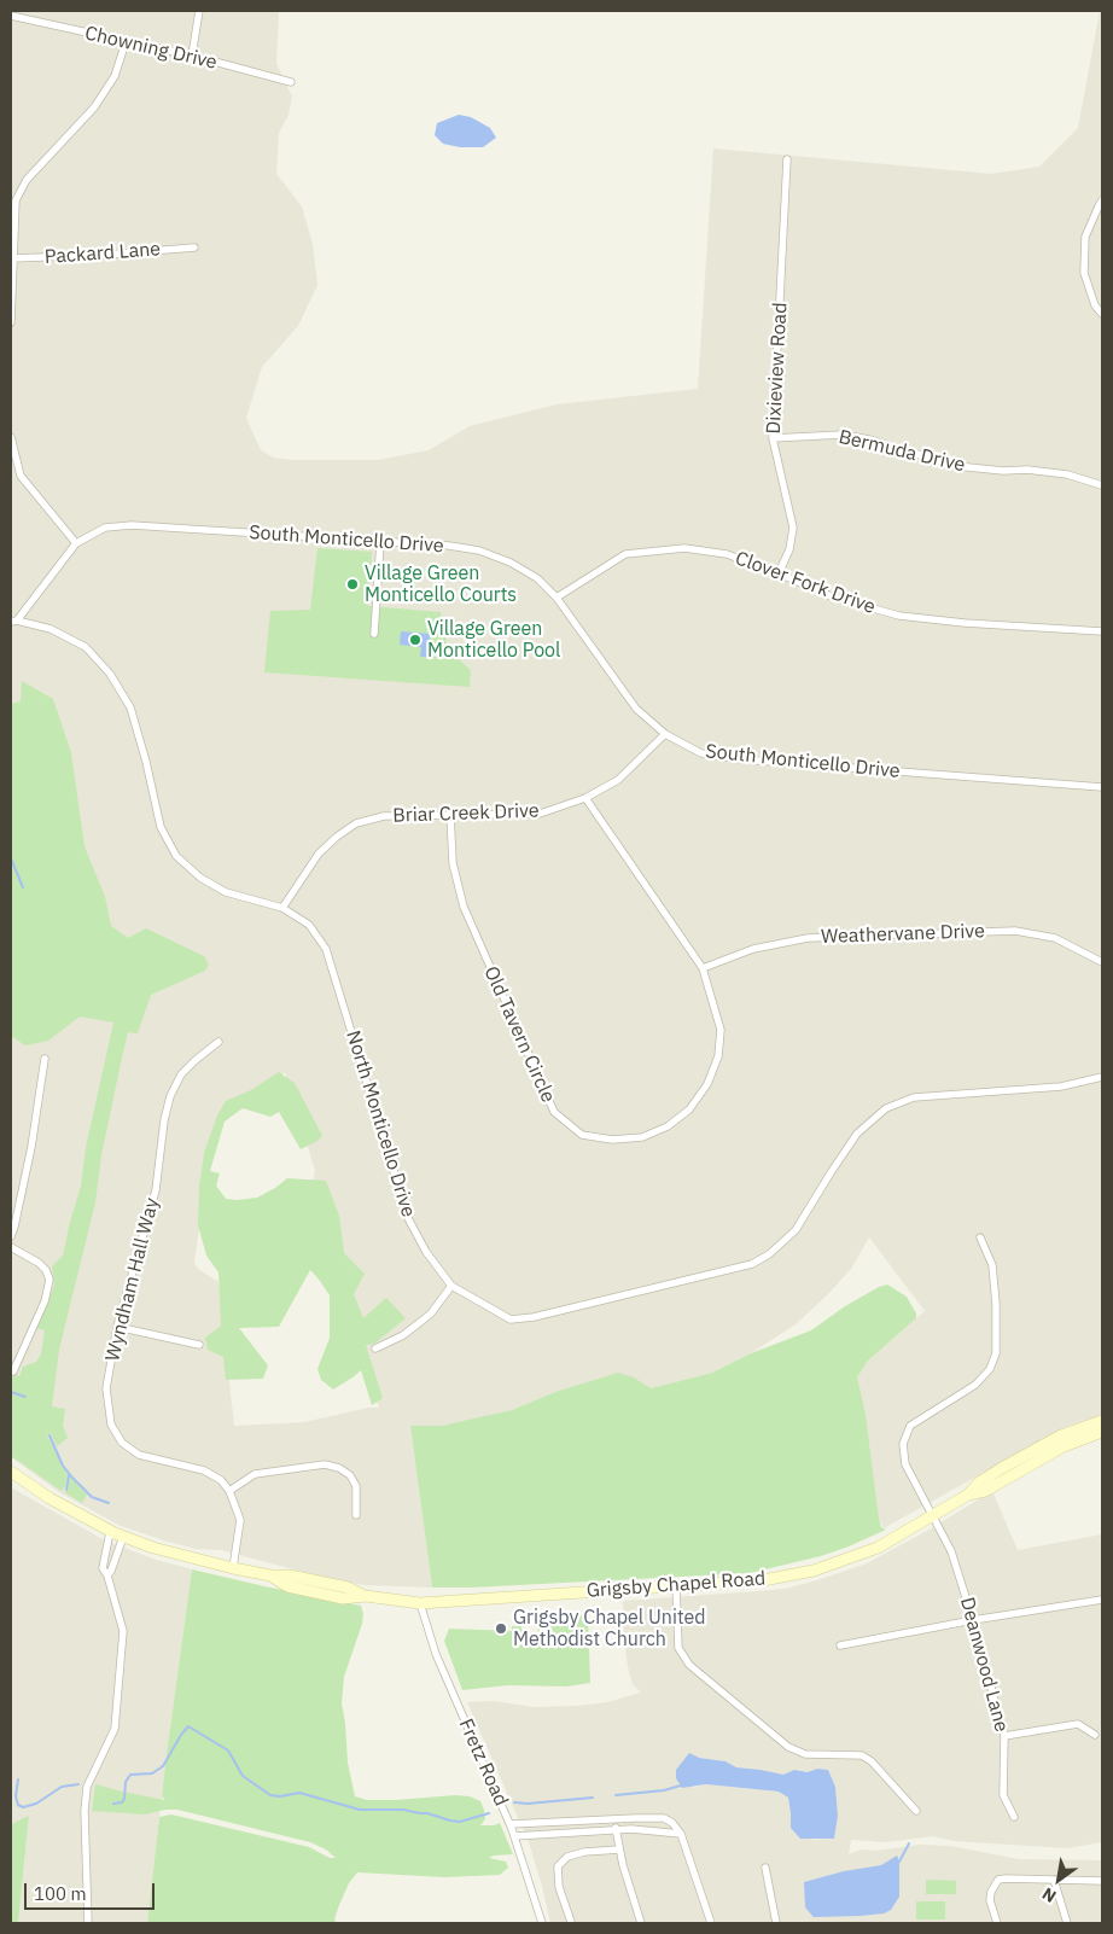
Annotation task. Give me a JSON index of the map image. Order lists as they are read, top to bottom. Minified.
{"streets":{"street":["Chowning Drive","Packard Lane","Dixieview Road","Bermuda Drive","South Monticello Drive","Clover Fork Drive","Briar Creek Drive","Weathervane Drive","Old Tavern Circle","North Monticello Drive","Wyndham Hall Way","Grigsby Chapel Road","Deanwood Lane","Fretz Road"]},"crossings":[["Dixieview Road","Bermuda Drive"],["Dixieview Road","Clover Fork Drive"],["South Monticello Drive","Clover Fork Drive"],["South Monticello Drive","Briar Creek Drive"],["South Monticello Drive","North Monticello Drive"],["Briar Creek Drive","Old Tavern Circle"],["Briar Creek Drive","North Monticello Drive"],["Weathervane Drive","Old Tavern Circle"],["Wyndham Hall Way","Grigsby Chapel Road"],["Grigsby Chapel Road","Deanwood Lane"],["Grigsby Chapel Road","Fretz Road"]],"places":["Village Green Monticello Courts","Village Green Monticello Pool","Grigsby Chapel United Methodist Church"],"scale_bar":"100 m","north":"bottom left"}
